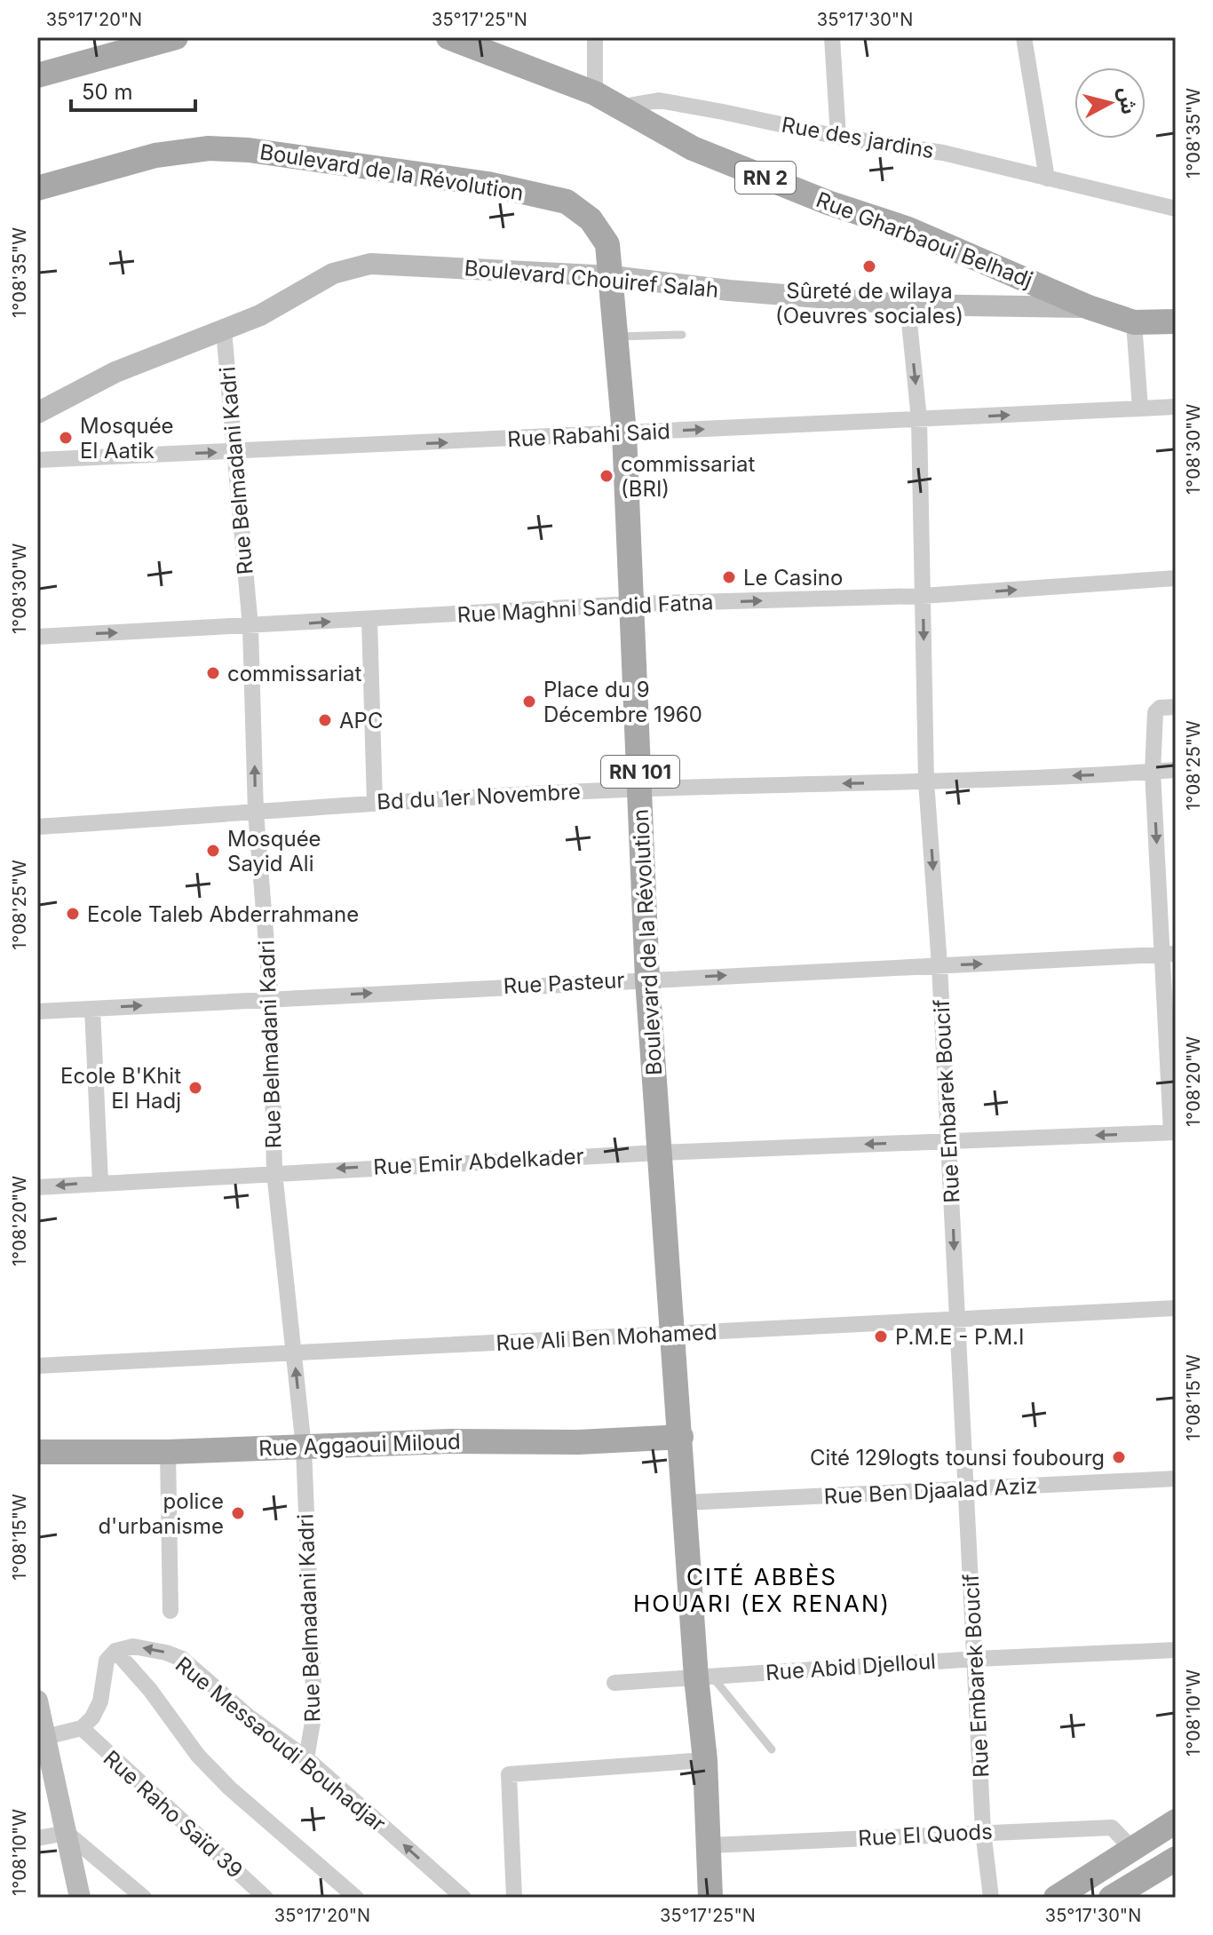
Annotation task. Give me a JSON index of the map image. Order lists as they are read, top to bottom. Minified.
{"streets":{"main road":["Boulevard de la Révolution","RN 2","Rue Gharbaoui Belhadj","Boulevard Chouiref Salah","RN 101","Rue Aggaoui Miloud"],"street":["Rue des jardins","Rue Rabahi Said","Rue Belmadani Kadri","Rue Maghni Sandid Fatna","Bd du 1er Novembre","Rue Pasteur","Rue Embarek Boucif","Rue Emir Abdelkader","Rue Ali Ben Mohamed","Rue Ben Djaalad Aziz","Rue Abid Djelloul","Rue Messaoudi Bouhadjar","Rue Raho Saïd 39","Rue El Quods"]},"crossings":[["Rue des jardins","Rue Gharbaoui Belhadj"],["Boulevard de la Révolution","Boulevard Chouiref Salah"],["Boulevard de la Révolution","Rue Rabahi Said"],["Boulevard de la Révolution","Rue Maghni Sandid Fatna"],["Boulevard de la Révolution","Bd du 1er Novembre"],["Boulevard de la Révolution","Rue Pasteur"],["Boulevard de la Révolution","Rue Emir Abdelkader"],["Boulevard de la Révolution","Rue Ali Ben Mohamed"],["Boulevard de la Révolution","Rue Aggaoui Miloud"],["Boulevard de la Révolution","Rue Ben Djaalad Aziz"],["Boulevard de la Révolution","Rue Abid Djelloul"],["Boulevard de la Révolution","Rue El Quods"],["Rue Gharbaoui Belhadj","Boulevard Chouiref Salah"],["Boulevard Chouiref Salah","Rue Belmadani Kadri"],["Boulevard Chouiref Salah","Rue Embarek Boucif"],["Rue Rabahi Said","Rue Belmadani Kadri"],["Rue Rabahi Said","Rue Embarek Boucif"],["Rue Belmadani Kadri","Rue Maghni Sandid Fatna"],["Rue Belmadani Kadri","Bd du 1er Novembre"],["Rue Belmadani Kadri","Rue Pasteur"],["Rue Belmadani Kadri","Rue Emir Abdelkader"],["Rue Belmadani Kadri","Rue Ali Ben Mohamed"],["Rue Belmadani Kadri","Rue Aggaoui Miloud"],["Rue Belmadani Kadri","Rue Messaoudi Bouhadjar"],["Rue Maghni Sandid Fatna","Rue Embarek Boucif"],["Bd du 1er Novembre","Rue Embarek Boucif"],["Rue Pasteur","Rue Embarek Boucif"],["Rue Embarek Boucif","Rue Emir Abdelkader"],["Rue Embarek Boucif","Rue Ali Ben Mohamed"],["Rue Embarek Boucif","Rue Ben Djaalad Aziz"],["Rue Embarek Boucif","Rue Abid Djelloul"],["Rue Embarek Boucif","Rue El Quods"]],"one_way":["Rue Rabahi Said","Rue Maghni Sandid Fatna","Bd du 1er Novembre","Rue Pasteur","Rue Embarek Boucif","Rue Emir Abdelkader"],"districts":["CITÉ ABBÈS HOUARI (EX RENAN)"],"places":["Sûreté de wilaya (Oeuvres sociales)","Mosquée El Aatik","commissariat (BRI)","Le Casino","commissariat","Place du 9 Décembre 1960","APC","Mosquée Sayid Ali","Ecole Taleb Abderrahmane","Ecole B'Khit El Hadj","P.M.E - P.M.I","Cité 129logts tounsi foubourg","police d'urbanisme"],"scale_bar":"50 m","north":"right","coordinates":["35°17'20\"N","35°17'25\"N","35°17'30\"N","1°08'35\"W","1°08'30\"W","1°08'25\"W","1°08'20\"W","1°08'15\"W","1°08'10\"W"]}
